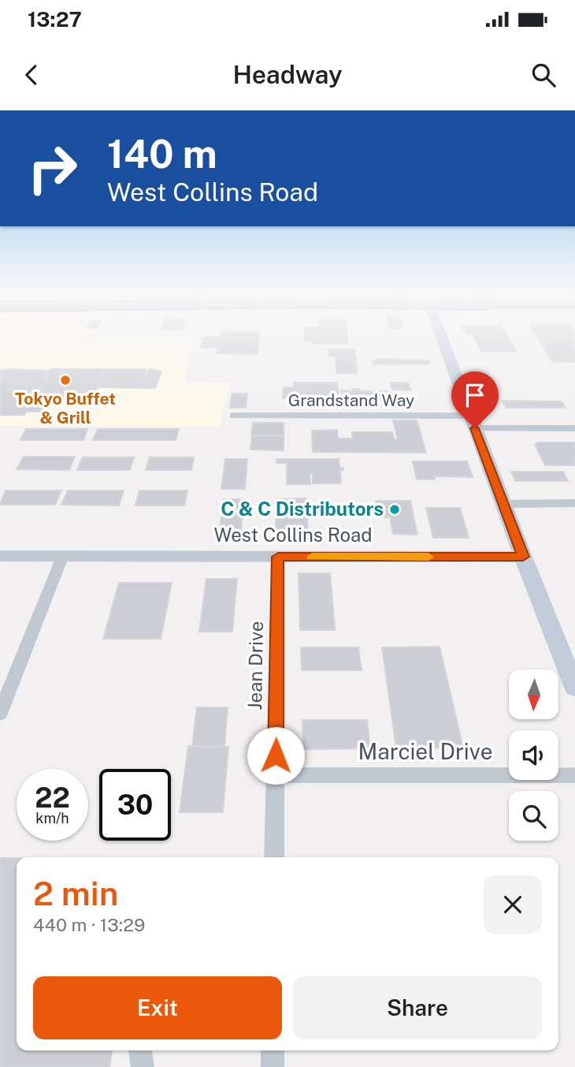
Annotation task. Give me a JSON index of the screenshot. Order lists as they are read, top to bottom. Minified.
{"streets":{"street":["Grandstand Way","West Collins Road","Jean Drive","Marciel Drive"]},"crossings":[["West Collins Road","Jean Drive"],["Jean Drive","Marciel Drive"]],"places":["Tokyo Buffet & Grill","C & C Distributors"],"north":"bottom","page":{"status":"13:27","header":"Headway","turn":["140 m","West Collins Road"],"speed":"22 km/h","limit":"30","heading":["2 min","440 m · 13:29"],"buttons":["Exit","Share"]}}
